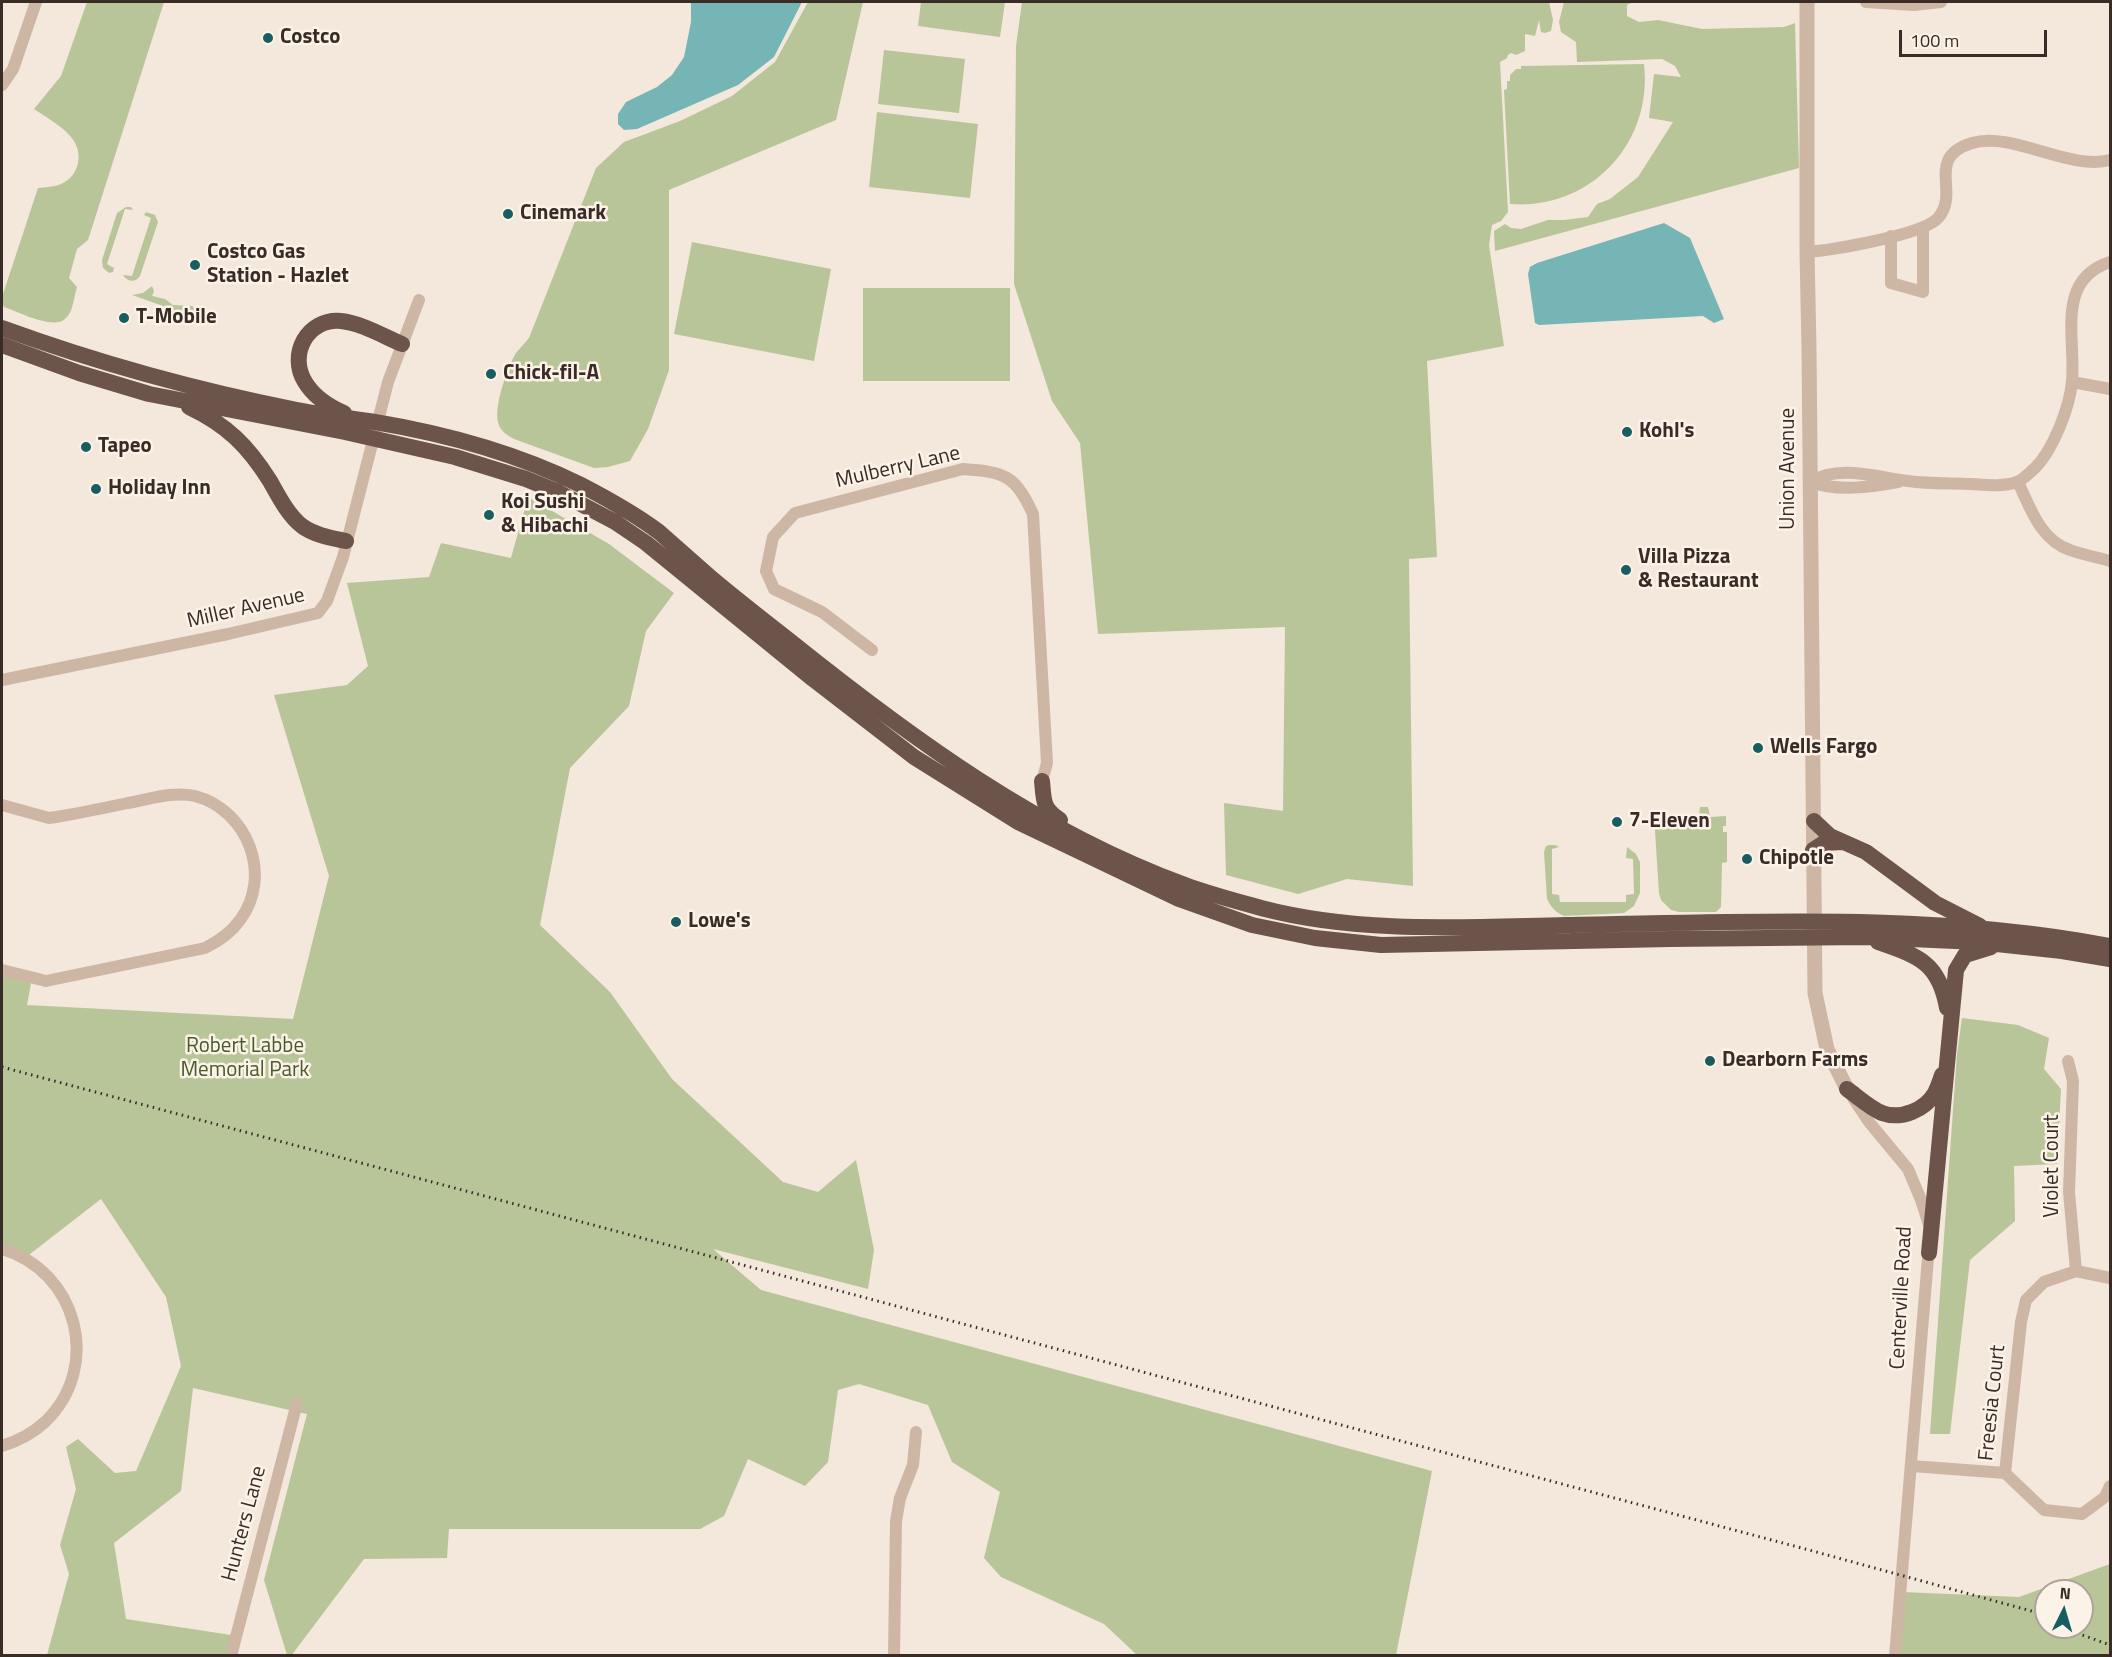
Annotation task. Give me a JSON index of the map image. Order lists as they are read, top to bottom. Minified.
{"streets":{"street":["Mulberry Lane","Union Avenue","Miller Avenue","Violet Court","Centerville Road","Freesia Court","Hunters Lane"]},"crossings":[["Union Avenue","Centerville Road"],["Violet Court","Freesia Court"]],"parks":["Robert Labbe Memorial Park"],"places":["Costco","Cinemark","Costco Gas Station - Hazlet","T-Mobile","Chick-fil-A","Kohl's","Tapeo","Holiday Inn","Koi Sushi & Hibachi","Villa Pizza & Restaurant","Wells Fargo","7-Eleven","Chipotle","Lowe's","Dearborn Farms"],"scale_bar":"100 m","north":"top"}
